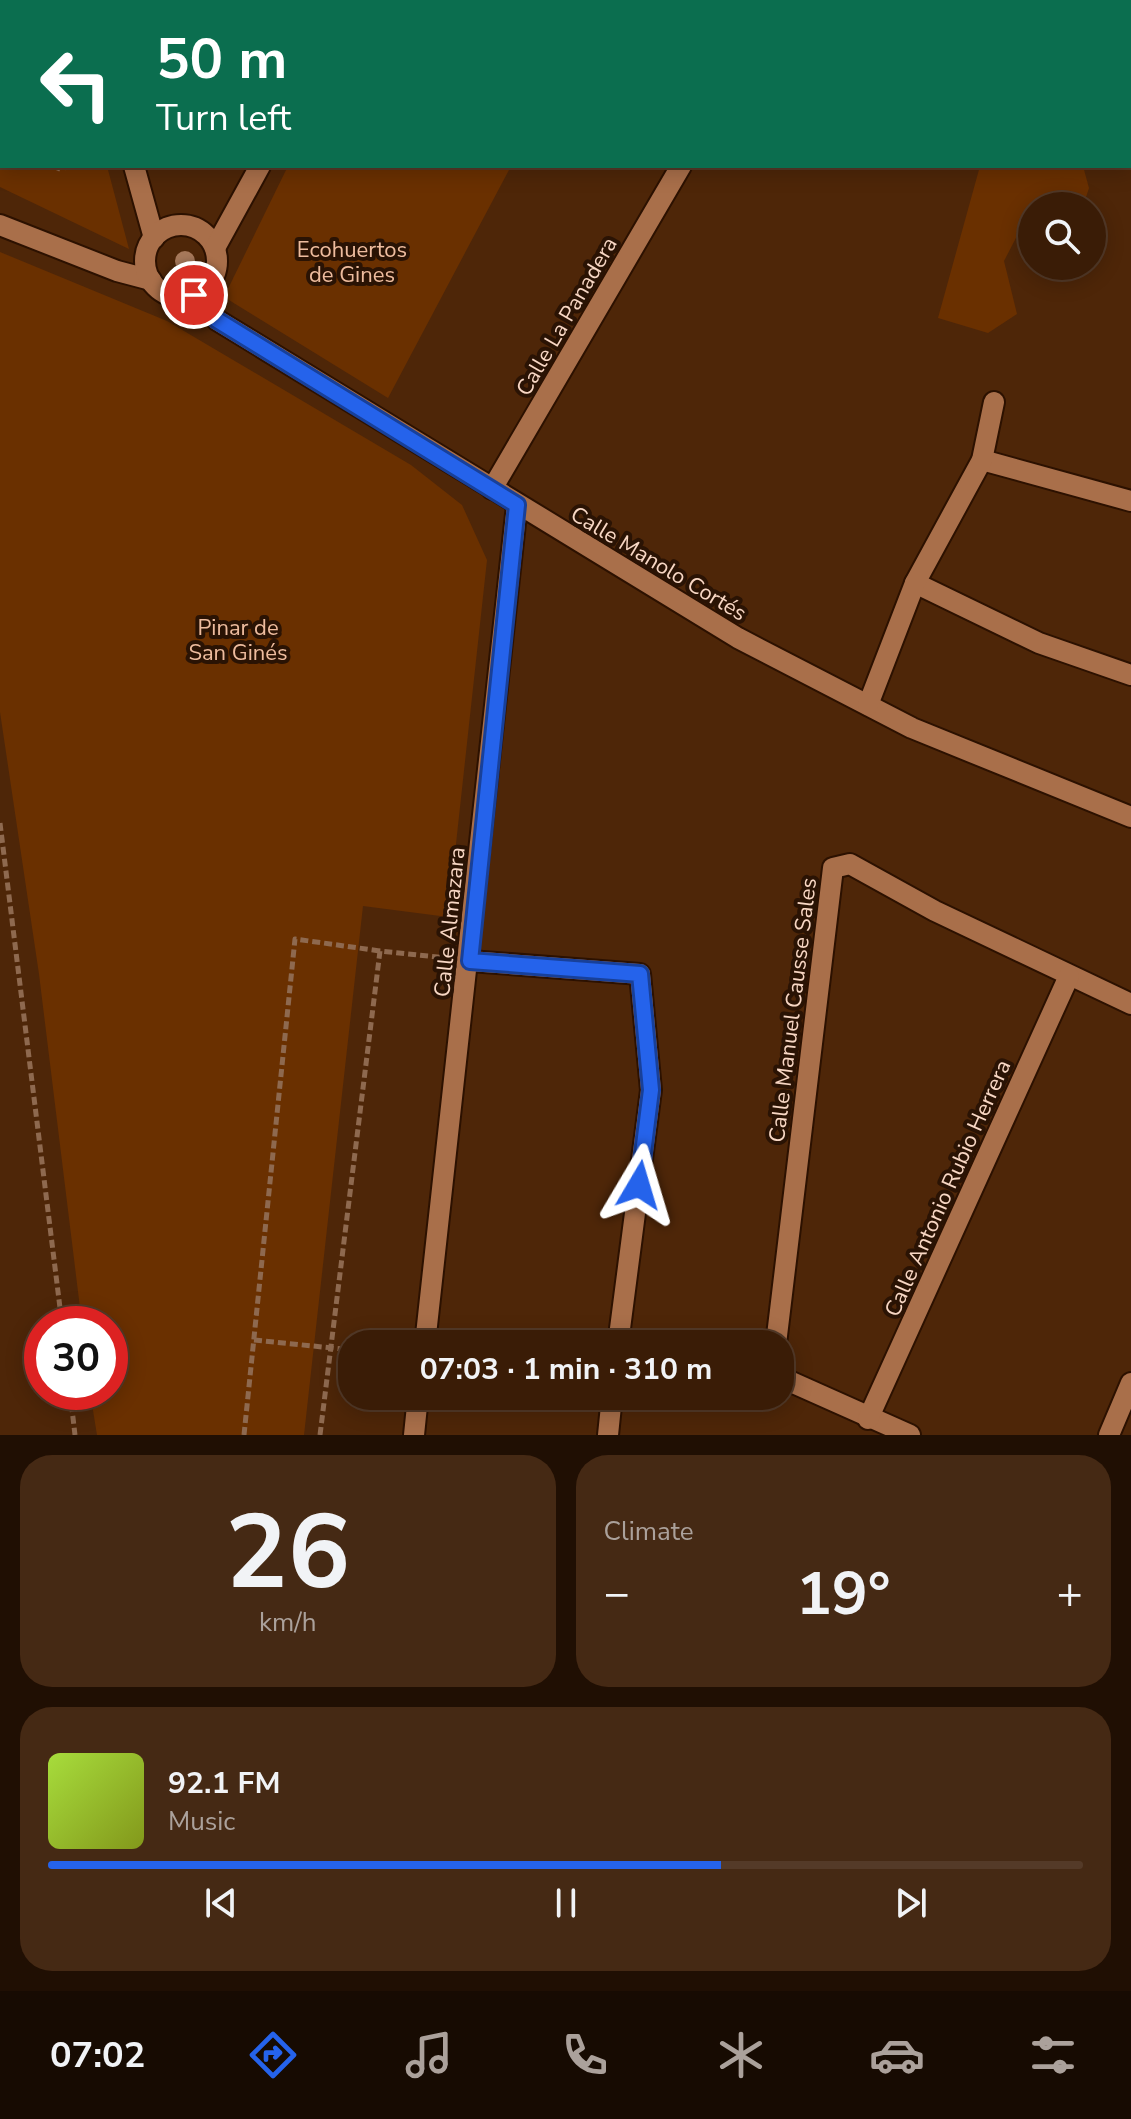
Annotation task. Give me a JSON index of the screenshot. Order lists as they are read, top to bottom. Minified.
{"streets":{"street":["Calle La Panadera","Calle Manolo Cortés","Calle Almazara","Calle Manuel Causse Sales","Calle Antonio Rubio Herrera"]},"crossings":[["Calle La Panadera","Calle Manolo Cortés"],["Calle Manolo Cortés","Calle Almazara"],["Calle Manuel Causse Sales","Calle Antonio Rubio Herrera"]],"parks":["Ecohuertos de Gines","Pinar de San Ginés"],"page":{"turn":["50 m","Turn left"],"limit":"30","trip":"07:03 · 1 min · 310 m","tile":[["26","km/h"],"Climate"],"heat":["−","19°","+"],"song":["92.1 FM","Music"],"tabs":"07:02"}}
